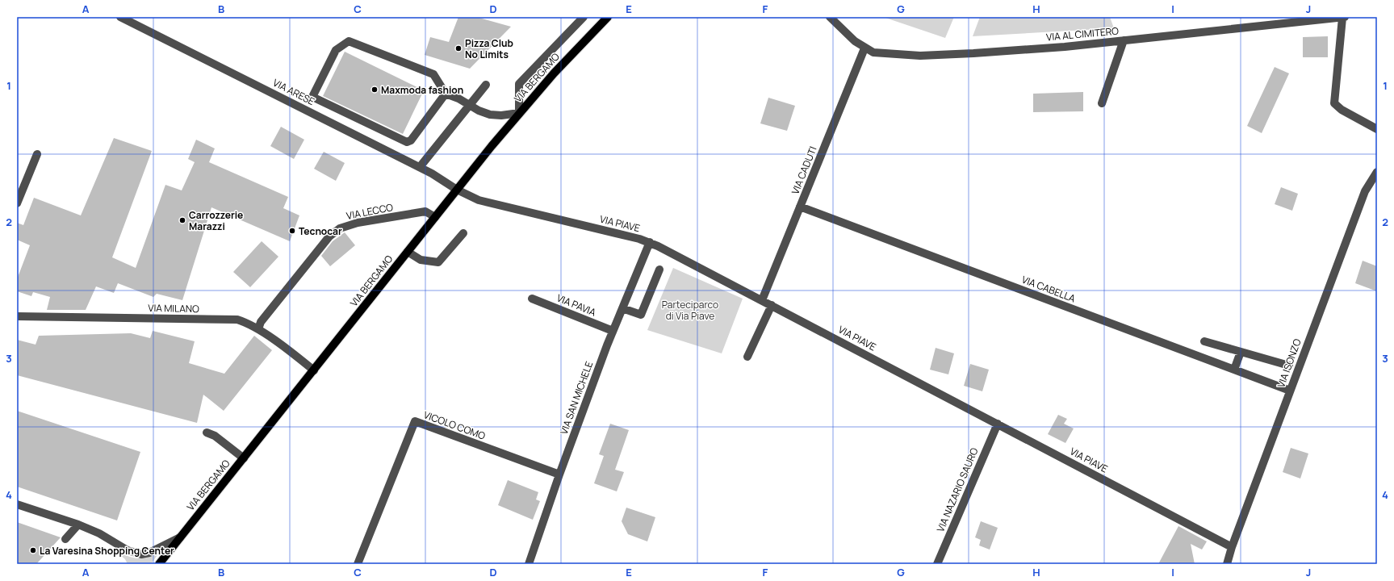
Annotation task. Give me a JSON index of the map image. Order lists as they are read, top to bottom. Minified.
{"streets":{"main road":["VIA BERGAMO"],"street":["VIA AL CIMITERO","VIA ARESE","VIA CADUTI","VIA LECCO","VIA PIAVE","VIA CABELLA","VIA PAVIA","VIA MILANO","VIA ISONZO","VIA SAN MICHELE","VICOLO COMO","VIA NAZARIO SAURO"]},"crossings":[["VIA AL CIMITERO","VIA CADUTI"],["VIA BERGAMO","VIA ARESE"],["VIA BERGAMO","VIA LECCO"],["VIA BERGAMO","VIA PIAVE"],["VIA BERGAMO","VIA MILANO"],["VIA ARESE","VIA PIAVE"],["VIA CADUTI","VIA PIAVE"],["VIA CADUTI","VIA CABELLA"],["VIA LECCO","VIA MILANO"],["VIA PIAVE","VIA ISONZO"],["VIA PIAVE","VIA SAN MICHELE"],["VIA PIAVE","VIA NAZARIO SAURO"],["VIA CABELLA","VIA ISONZO"],["VIA PAVIA","VIA SAN MICHELE"],["VIA SAN MICHELE","VICOLO COMO"]],"parks":["Parteciparco di Via Piave"],"places":["Pizza Club No Limits","Maxmoda fashion","Carrozzerie Marazzi","Tecnocar","La Varesina Shopping Center"],"grid":{"columns":["A","B","C","D","E","F","G","H","I","J"],"rows":["1","2","3","4"]}}
